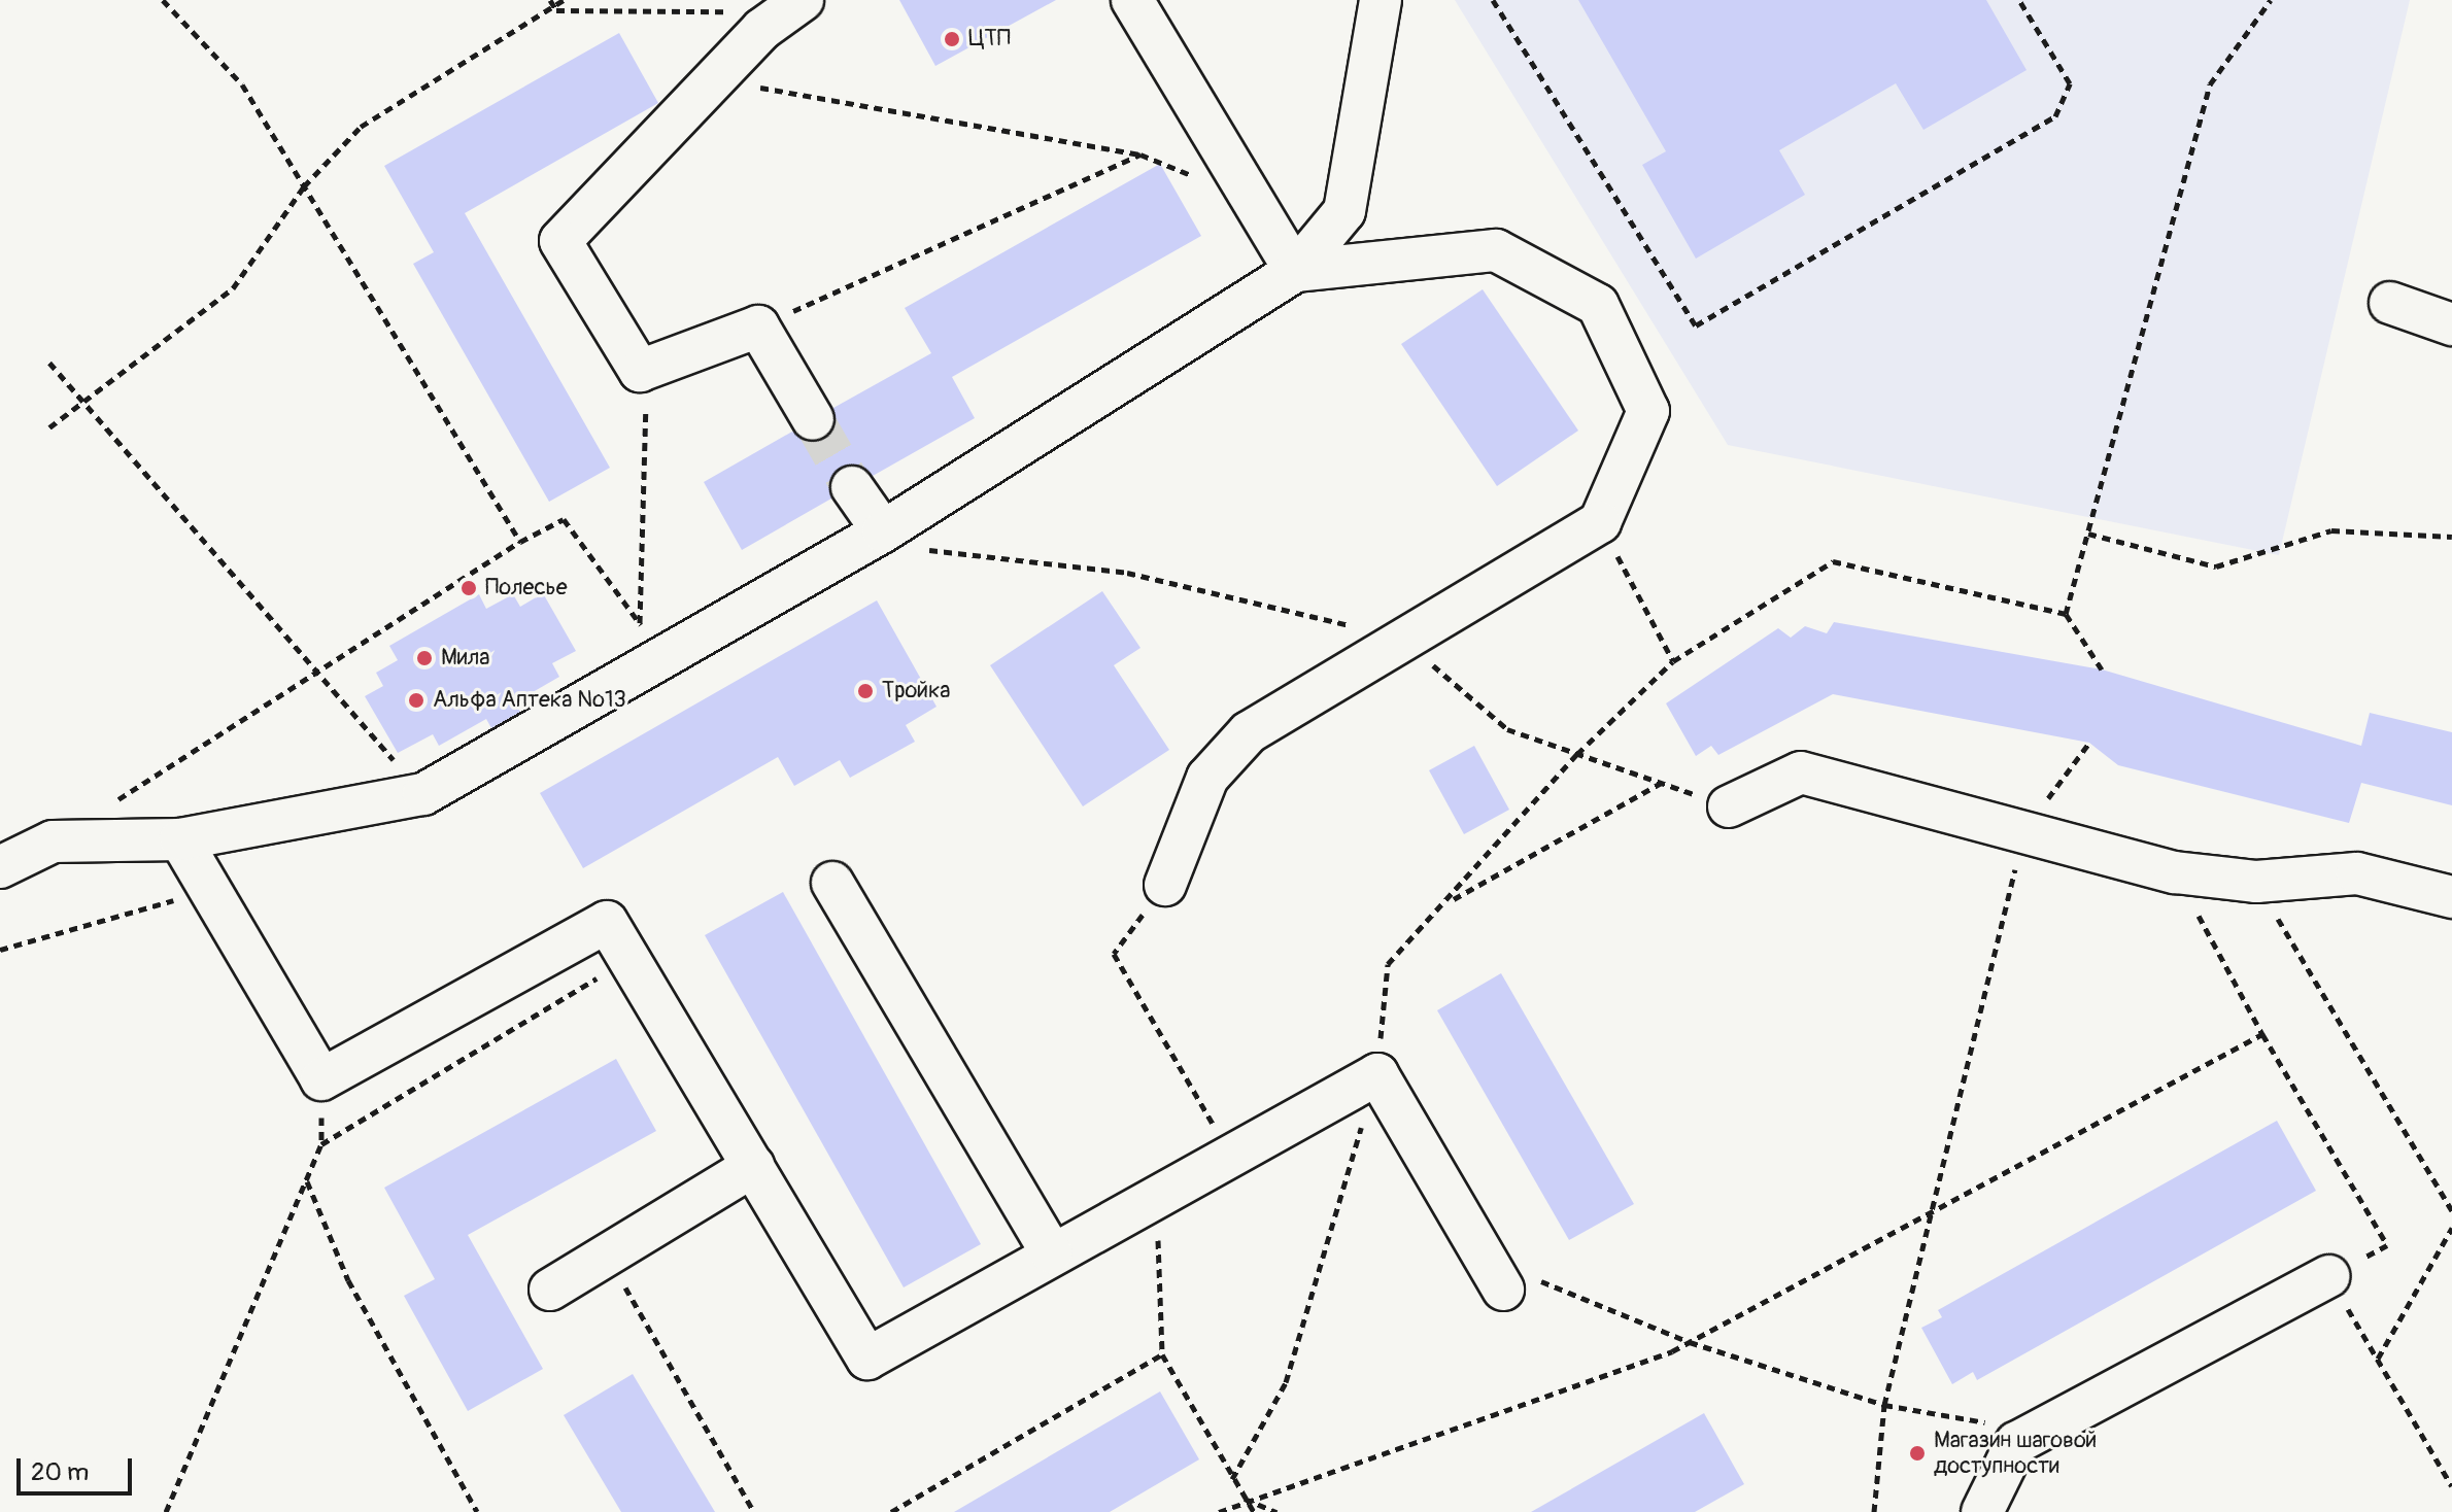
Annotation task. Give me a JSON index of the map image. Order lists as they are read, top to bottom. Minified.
{"places":["ЦТП","Полесье","Мила","Тройка","Альфа Аптека №13","Магазин шаговой доступности"],"scale_bar":"20 m"}
